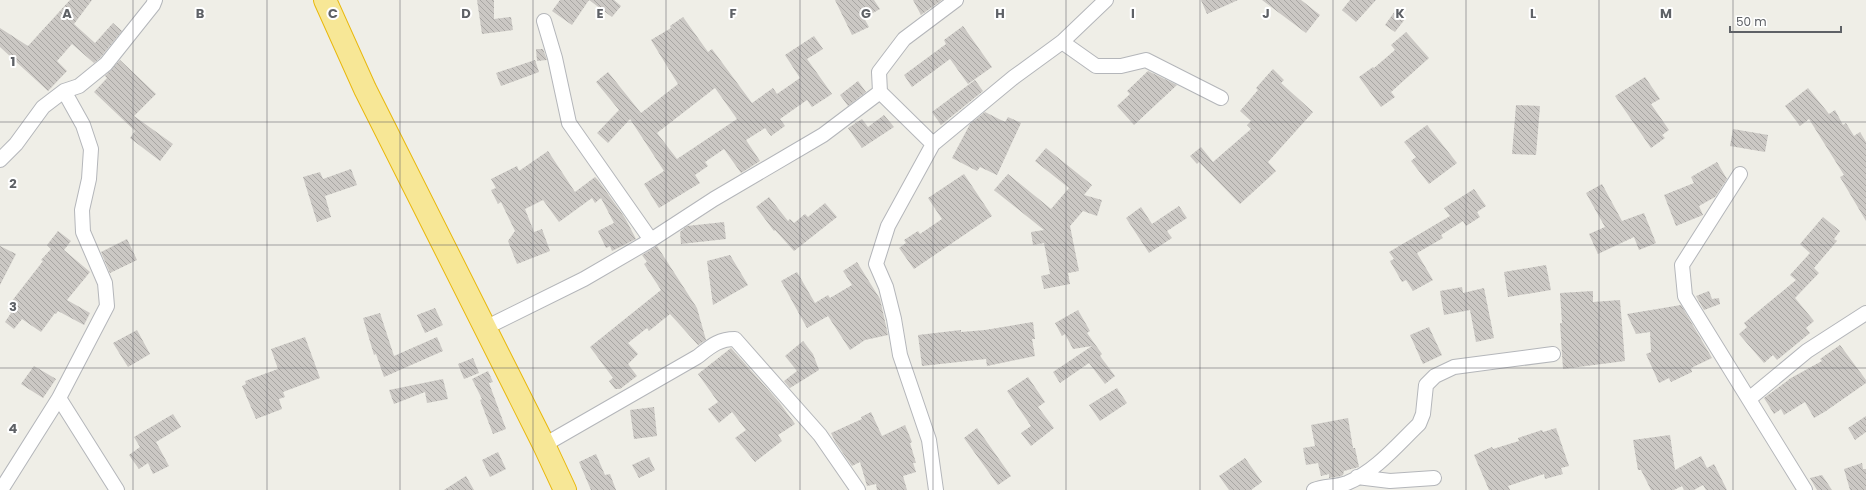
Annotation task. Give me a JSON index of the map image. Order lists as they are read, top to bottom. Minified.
{"scale_bar":"50 m","grid":{"columns":["A","B","C","D","E","F","G","H","I","J","K","L","M"],"rows":["1","2","3","4"]}}
